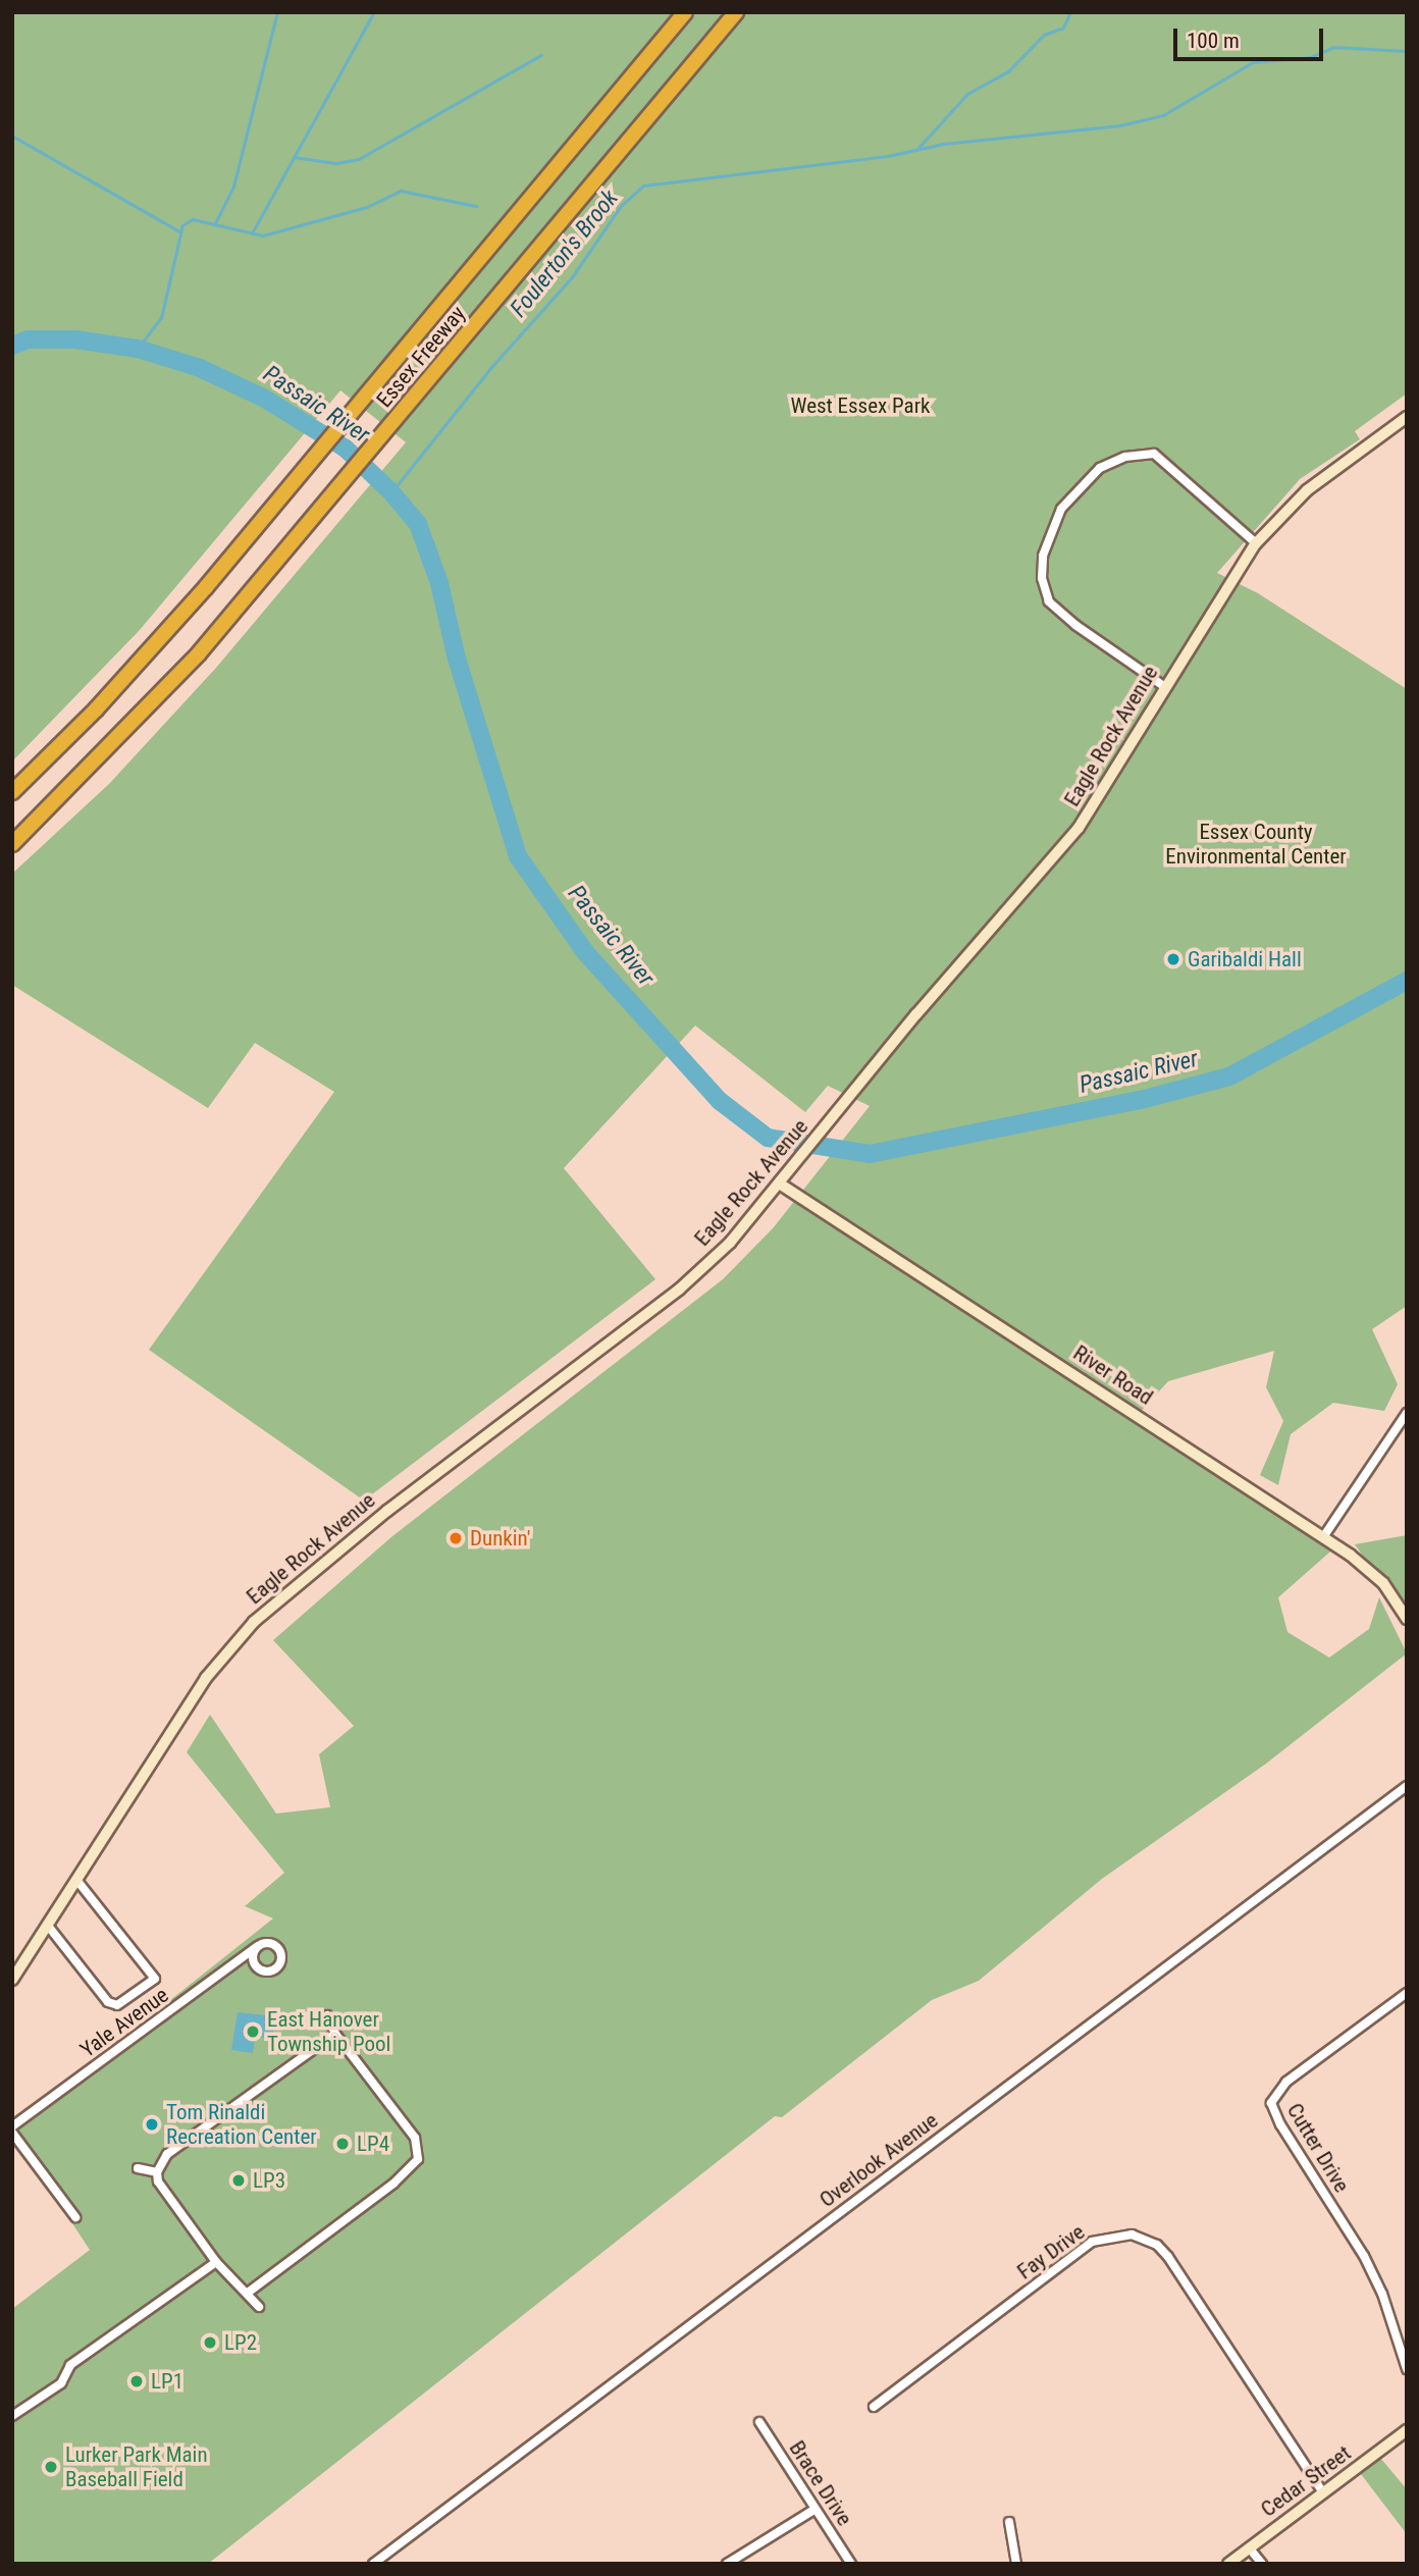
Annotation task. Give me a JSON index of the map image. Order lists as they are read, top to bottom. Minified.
{"streets":{"highway":["Essex Freeway"],"main road":["Eagle Rock Avenue","River Road","Cedar Street"],"street":["Yale Avenue","Cutter Drive","Overlook Avenue","Fay Drive","Brace Drive"]},"crossings":[["Eagle Rock Avenue","River Road"],["Fay Drive","Cedar Street"]],"water":["Foulerton's Brook","Passaic River"],"parks":["West Essex Park","Essex County Environmental Center"],"places":["Garibaldi Hall","Dunkin'","East Hanover Township Pool","Tom Rinaldi Recreation Center","LP4","LP3","LP2","LP1","Lurker Park Main Baseball Field"],"scale_bar":"100 m"}
